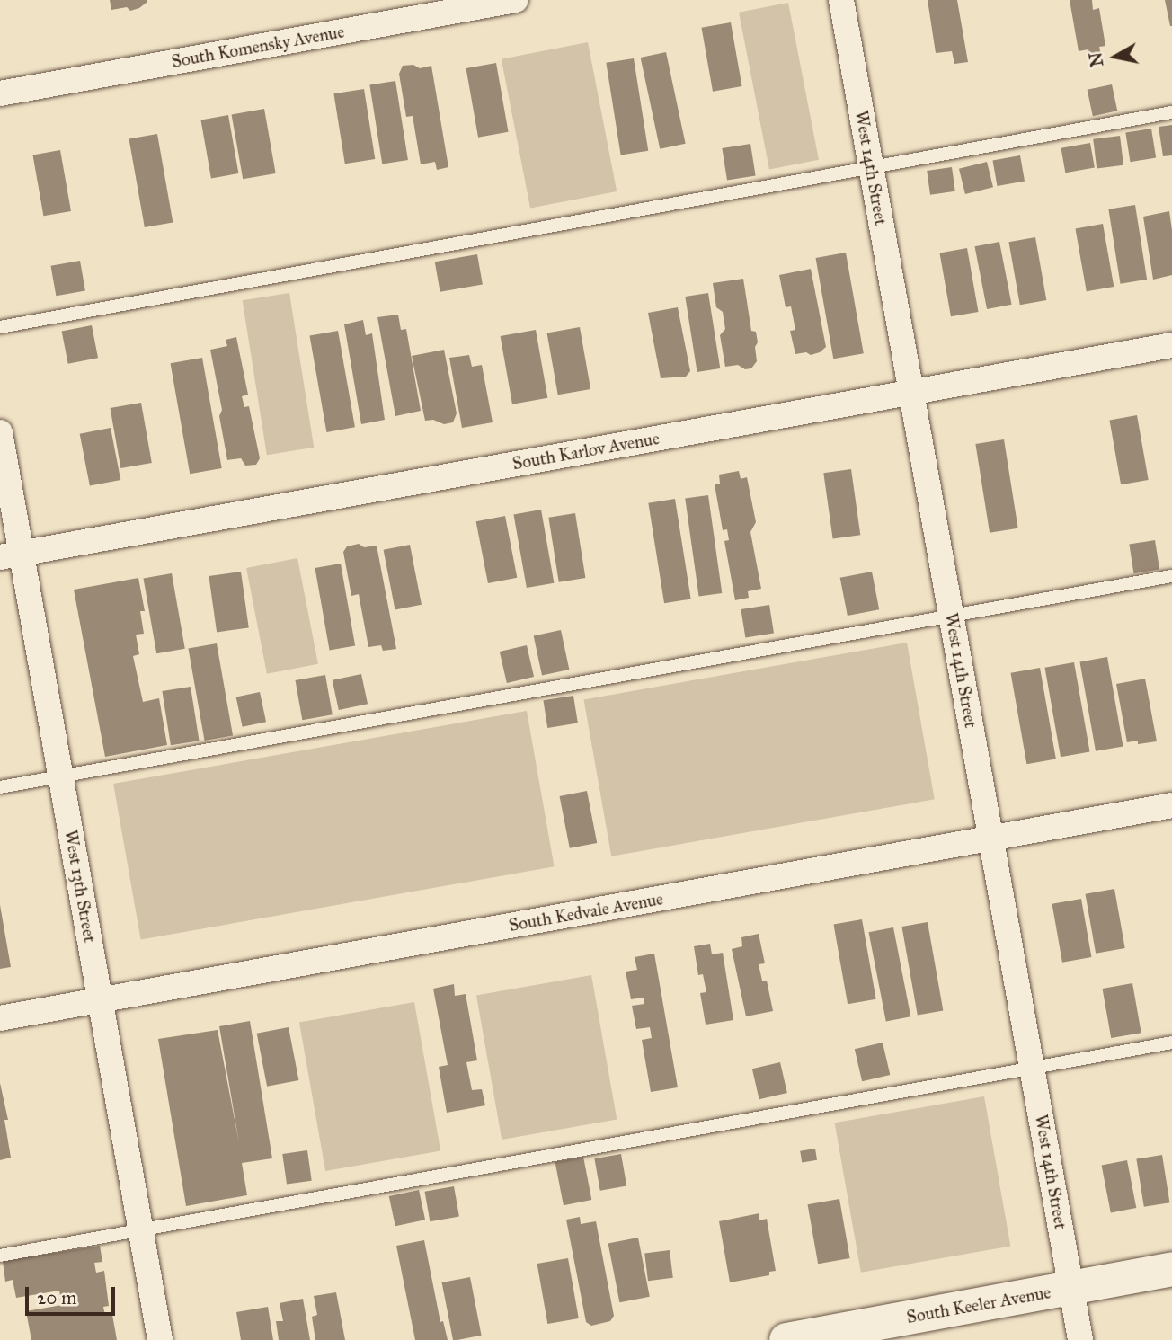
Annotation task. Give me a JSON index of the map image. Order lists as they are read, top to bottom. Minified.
{"streets":{"street":["South Komensky Avenue","West 14th Street","South Karlov Avenue","West 13th Street","South Kedvale Avenue","South Keeler Avenue"]},"crossings":[["West 14th Street","South Karlov Avenue"],["West 14th Street","South Kedvale Avenue"],["West 14th Street","South Keeler Avenue"],["South Karlov Avenue","West 13th Street"],["West 13th Street","South Kedvale Avenue"]],"scale_bar":"20 m","north":"left"}
